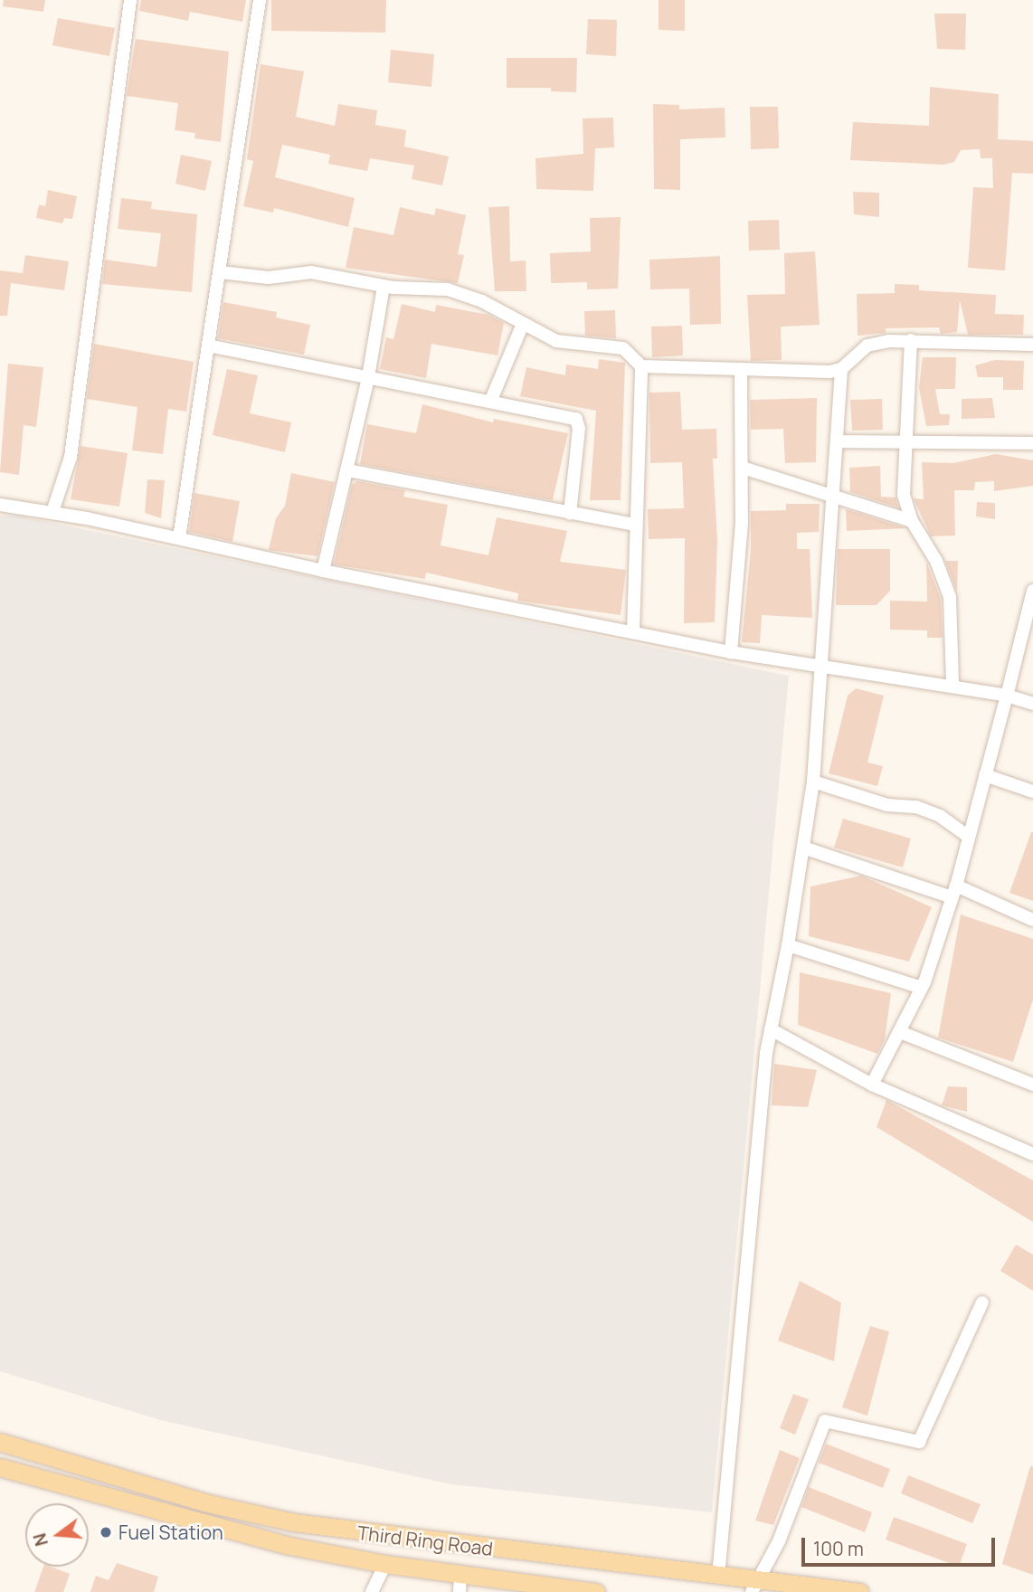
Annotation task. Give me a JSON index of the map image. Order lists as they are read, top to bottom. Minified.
{"streets":{"main road":["Third Ring Road"]},"places":["Fuel Station"],"scale_bar":"100 m","north":"left"}
